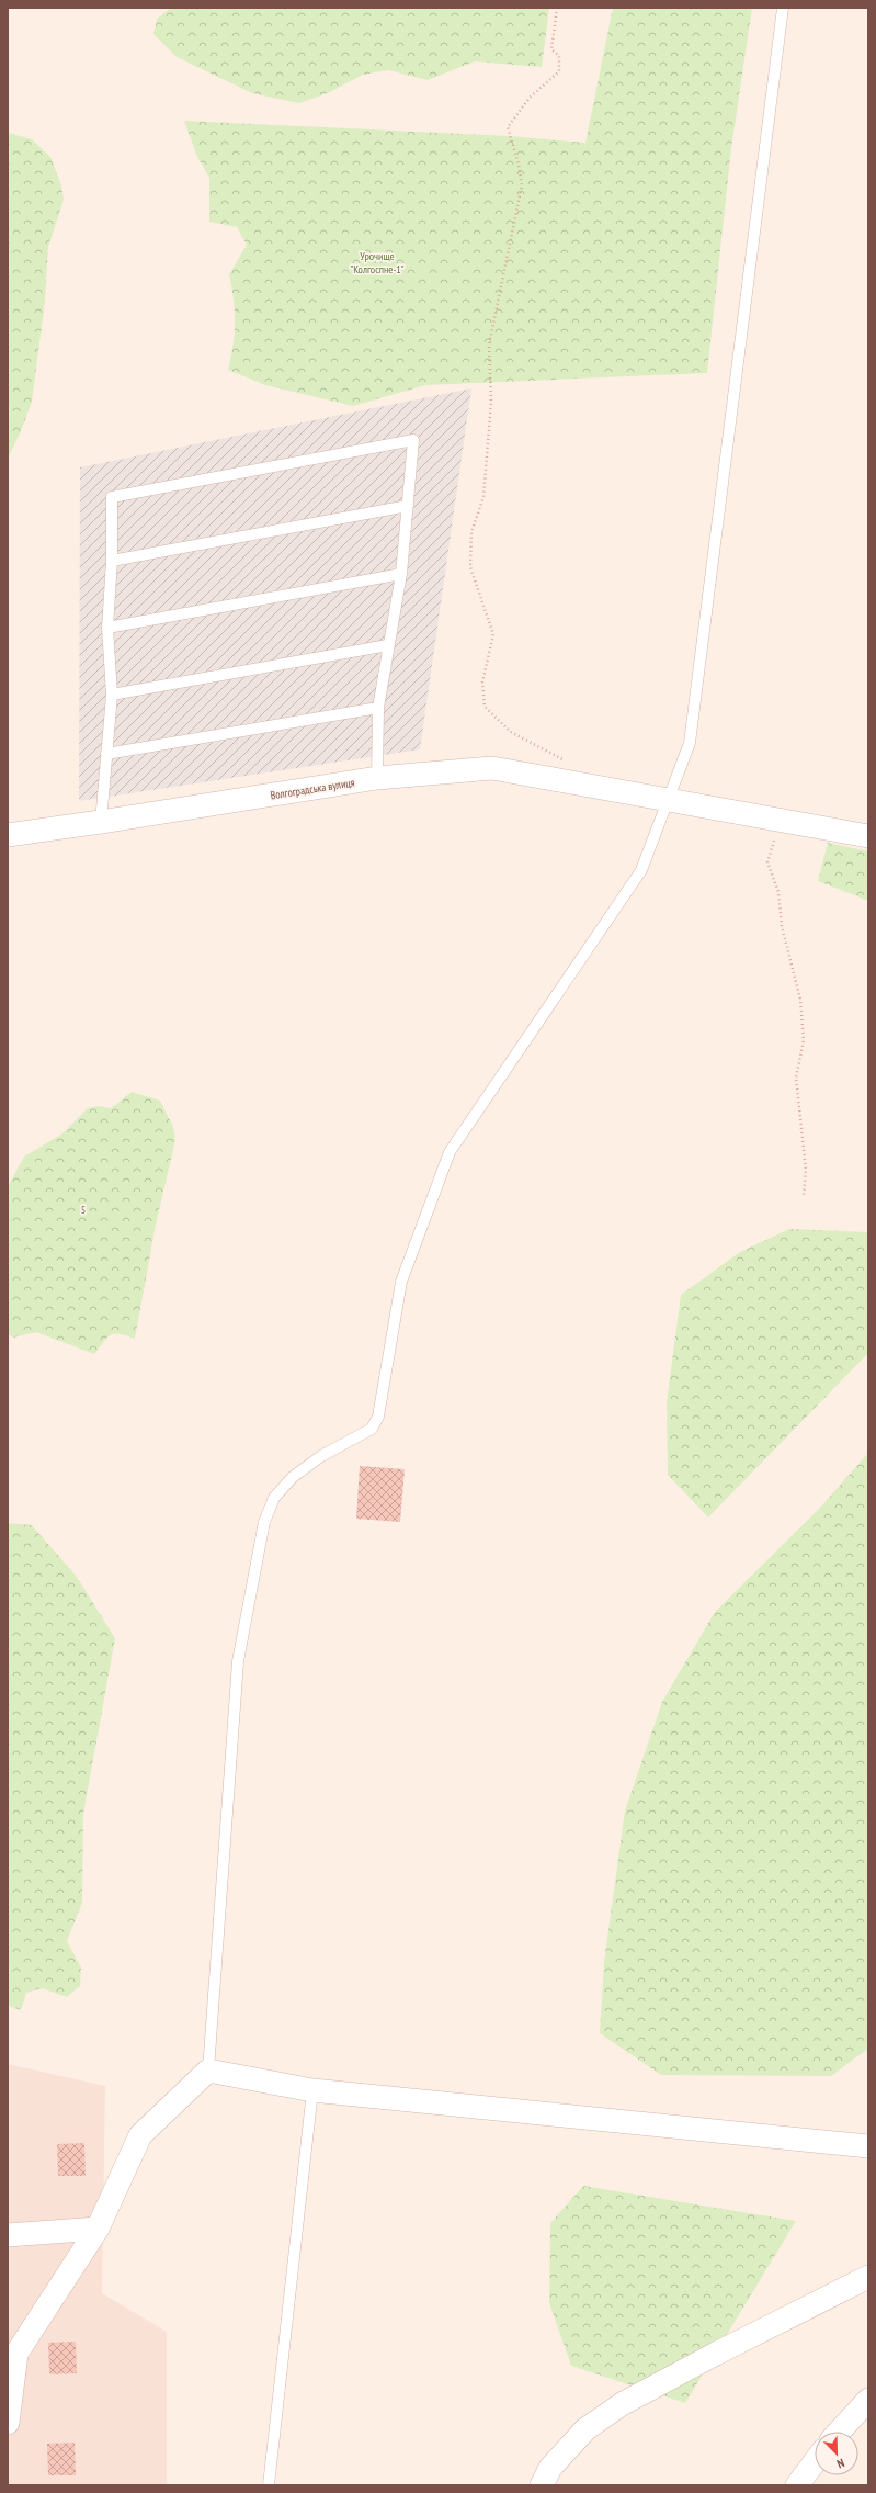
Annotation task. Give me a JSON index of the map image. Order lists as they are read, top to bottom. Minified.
{"streets":{"street":["Волгоградська вулиця"]},"parks":["Урочище \"Колгоспне-1\"","5"],"north":"bottom right"}
